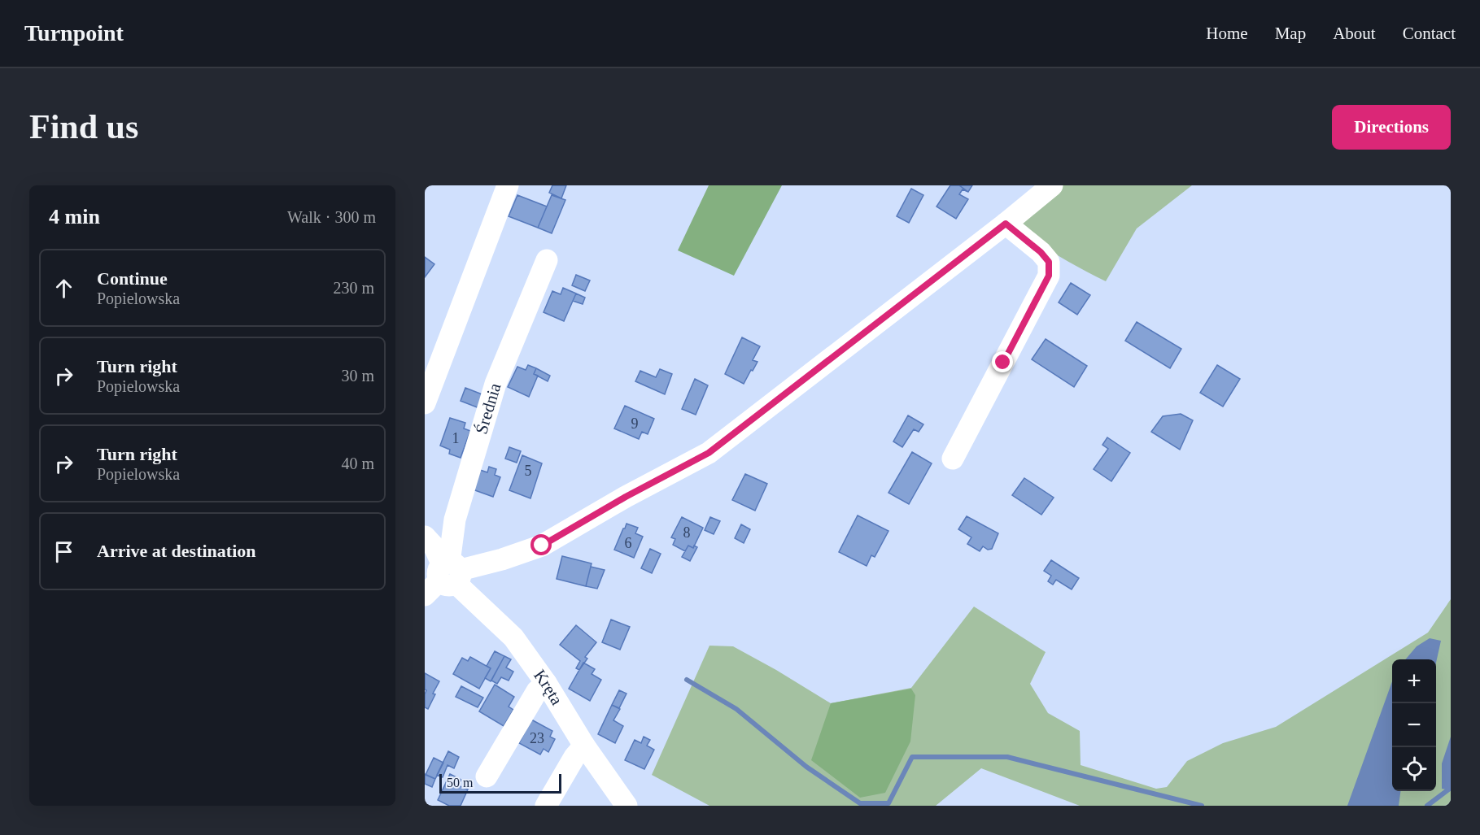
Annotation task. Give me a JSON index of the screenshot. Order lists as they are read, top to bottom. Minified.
{"streets":{"street":["Średnia","Kręta"]},"crossings":[["Średnia","Kręta"]],"house_numbers":["9","1","5","8","6","23"],"scale_bar":"50 m","page":{"header":"Turnpoint","nav":["Home","Map","About","Contact"],"buttons":"Directions","title":"Find us","heading":["4 min","Walk · 300 m"],"list":[["Continue","Popielowska","230 m"],["Turn right","Popielowska","30 m"],["Turn right","Popielowska","40 m"],"Arrive at destination"],"map_buttons":["+","−"],"scale":"50 m"}}
